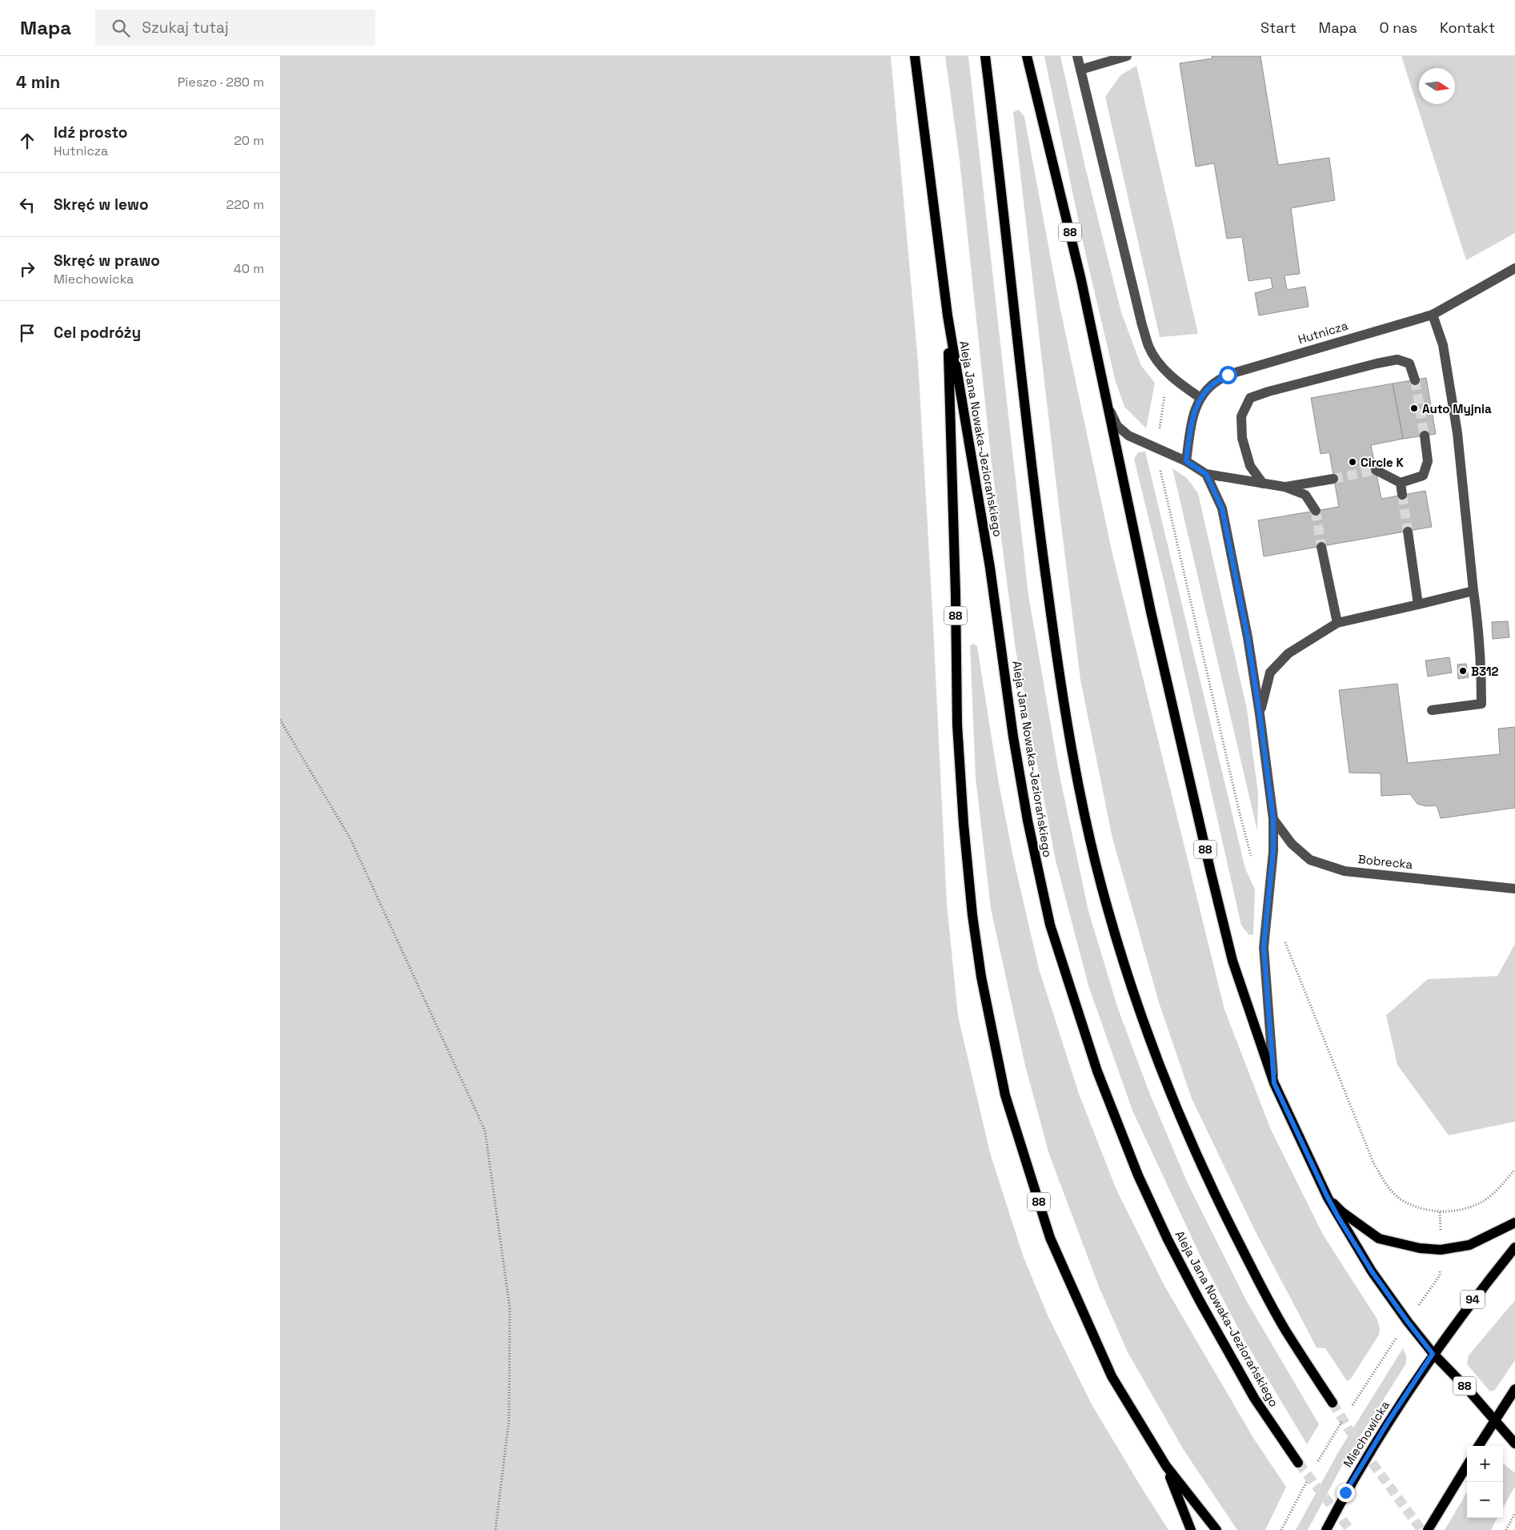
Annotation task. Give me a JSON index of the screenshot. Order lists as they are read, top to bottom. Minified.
{"streets":{"main road":["88","Aleja Jana Nowaka-Jeziorańskiego","94","Miechowicka"],"street":["Hutnicza","Bobrecka"]},"crossings":[["88","Aleja Jana Nowaka-Jeziorańskiego"],["88","94"],["88","Miechowicka"],["94","Miechowicka"]],"places":["Auto Myjnia","Circle K","B312"],"north":"right","page":{"header":"Mapa","search":"Szukaj tutaj","nav":["Start","Mapa","O nas","Kontakt"],"heading":["4 min","Pieszo · 280 m"],"list":[["Idź prosto","Hutnicza","20 m"],["Skręć w lewo","220 m"],["Skręć w prawo","Miechowicka","40 m"],"Cel podróży"],"map_buttons":["+","−"]}}
